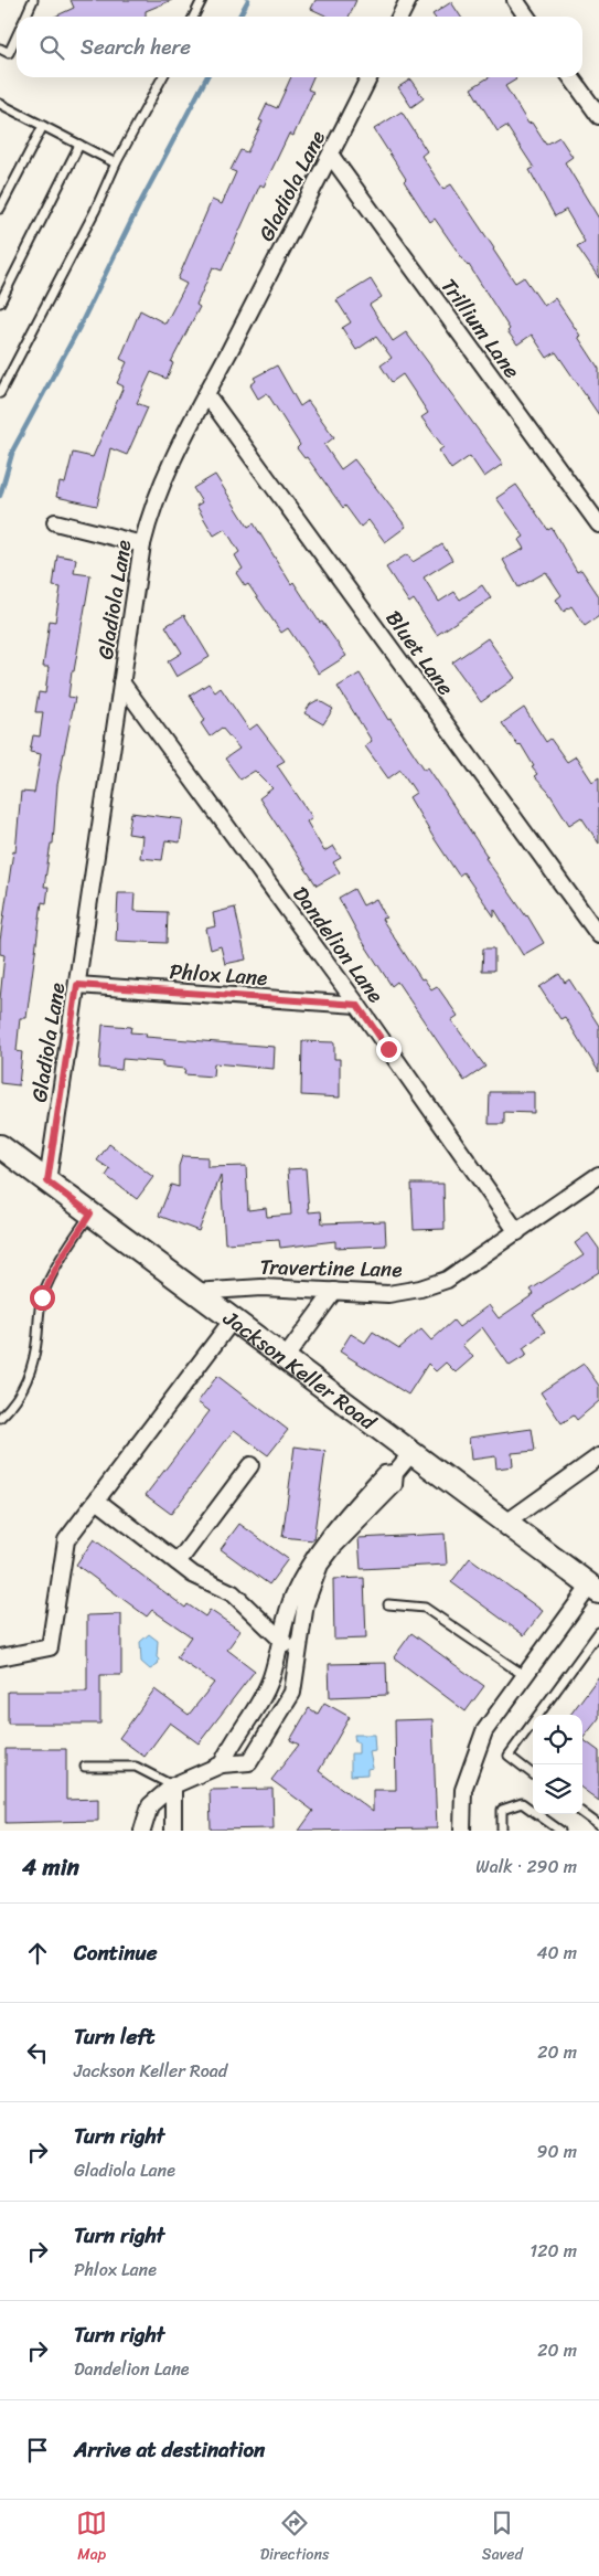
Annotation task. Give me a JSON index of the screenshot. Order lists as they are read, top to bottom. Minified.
{"streets":{"main road":["Jackson Keller Road"],"street":["Gladiola Lane","Trillium Lane","Bluet Lane","Dandelion Lane","Phlox Lane","Travertine Lane"]},"crossings":[["Gladiola Lane","Trillium Lane"],["Gladiola Lane","Bluet Lane"],["Gladiola Lane","Dandelion Lane"],["Gladiola Lane","Phlox Lane"],["Gladiola Lane","Jackson Keller Road"],["Dandelion Lane","Phlox Lane"],["Dandelion Lane","Travertine Lane"],["Travertine Lane","Jackson Keller Road"]],"page":{"search":"Search here","heading":["4 min","Walk · 290 m"],"list":[["Continue","40 m"],["Turn left","Jackson Keller Road","20 m"],["Turn right","Gladiola Lane","90 m"],["Turn right","Phlox Lane","120 m"],["Turn right","Dandelion Lane","20 m"],"Arrive at destination"],"nav":["Map","Directions","Saved"]}}
